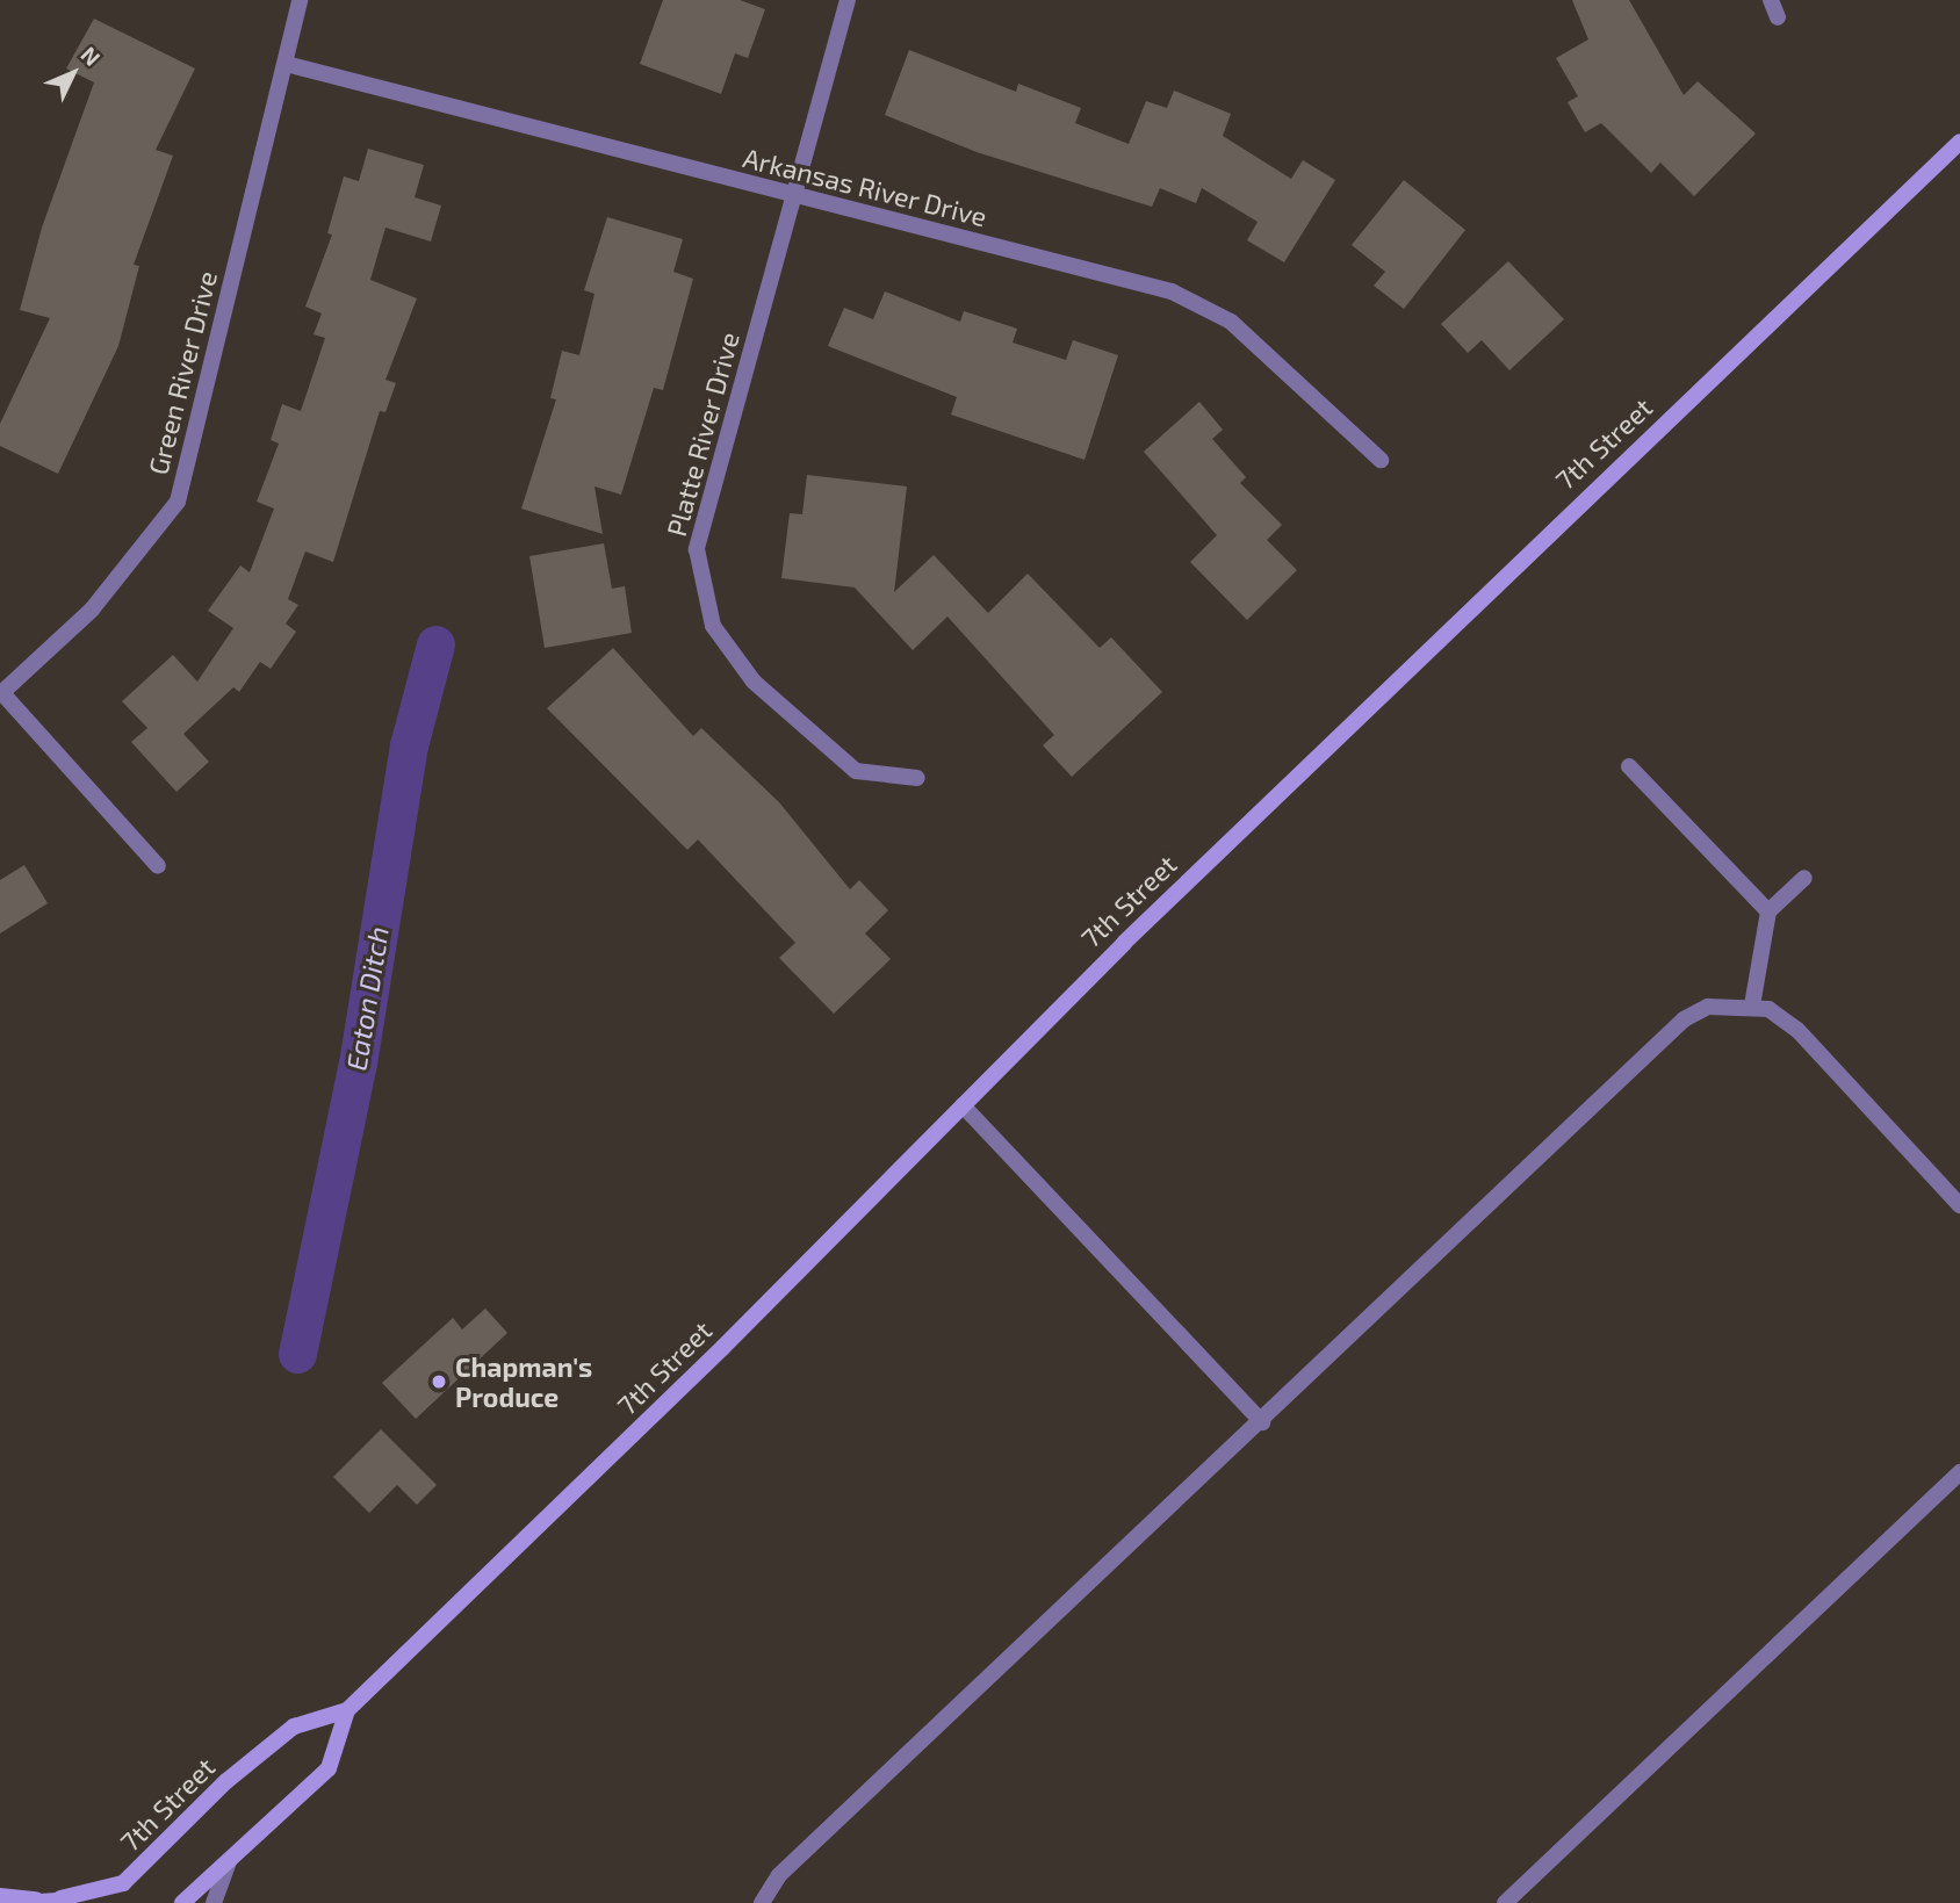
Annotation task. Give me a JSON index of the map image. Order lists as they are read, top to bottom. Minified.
{"streets":{"street":["Arkansas River Drive","Green River Drive","Platte River Drive","7th Street"]},"crossings":[["Arkansas River Drive","Green River Drive"],["Arkansas River Drive","Platte River Drive"]],"water":["Eaton Ditch"],"places":["Chapman's Produce"],"north":"top right"}
